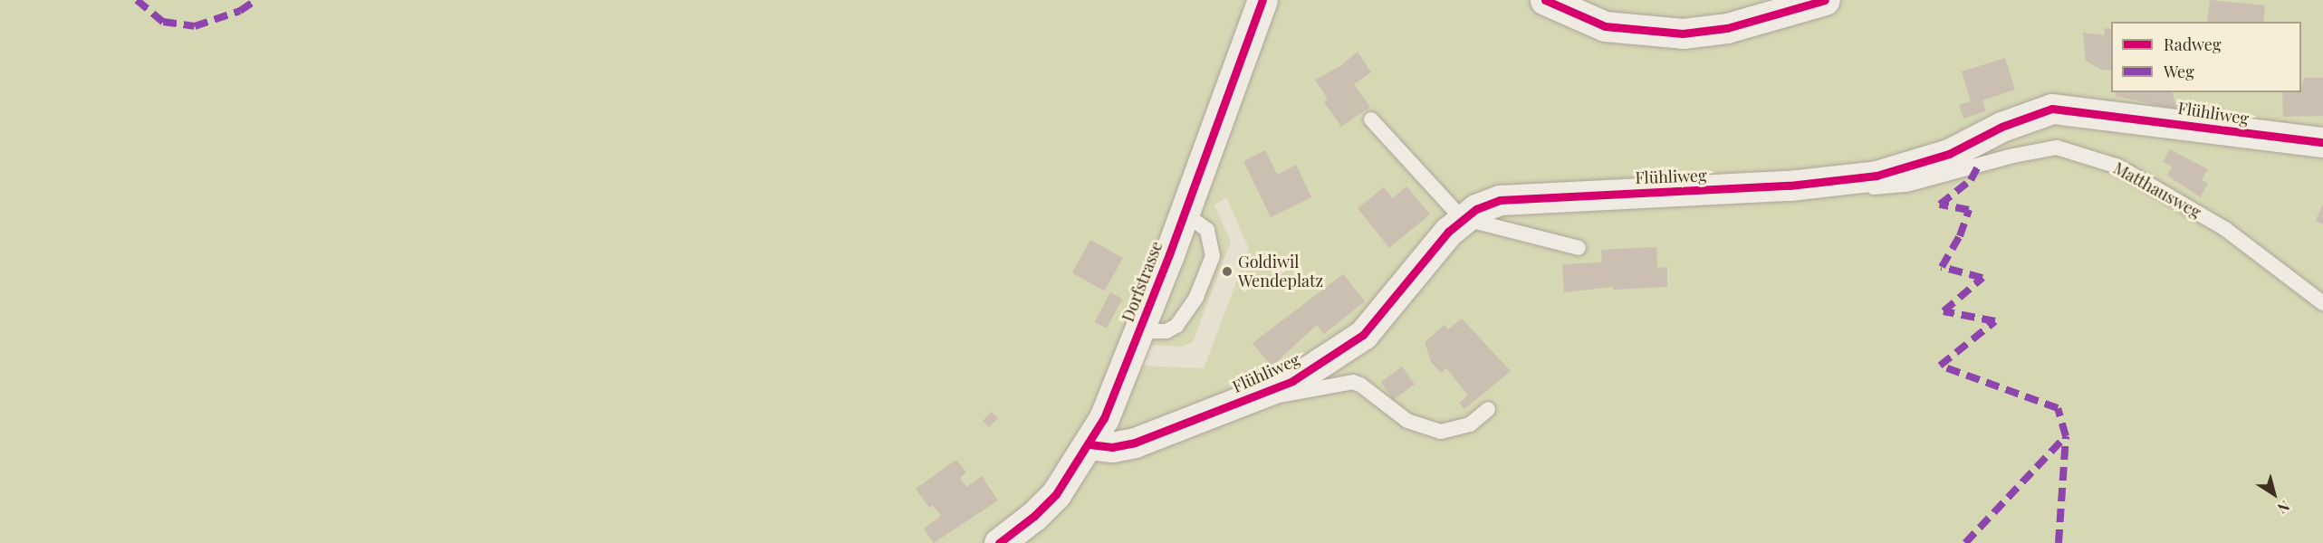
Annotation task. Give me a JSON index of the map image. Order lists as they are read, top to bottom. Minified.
{"streets":{"street":["Flühliweg","Dorfstrasse"],"lane":["Matthausweg"]},"crossings":[["Flühliweg","Matthausweg"],["Flühliweg","Dorfstrasse"]],"places":["Goldiwil Wendeplatz"],"legend":["Radweg","Weg"],"north":"bottom right"}
